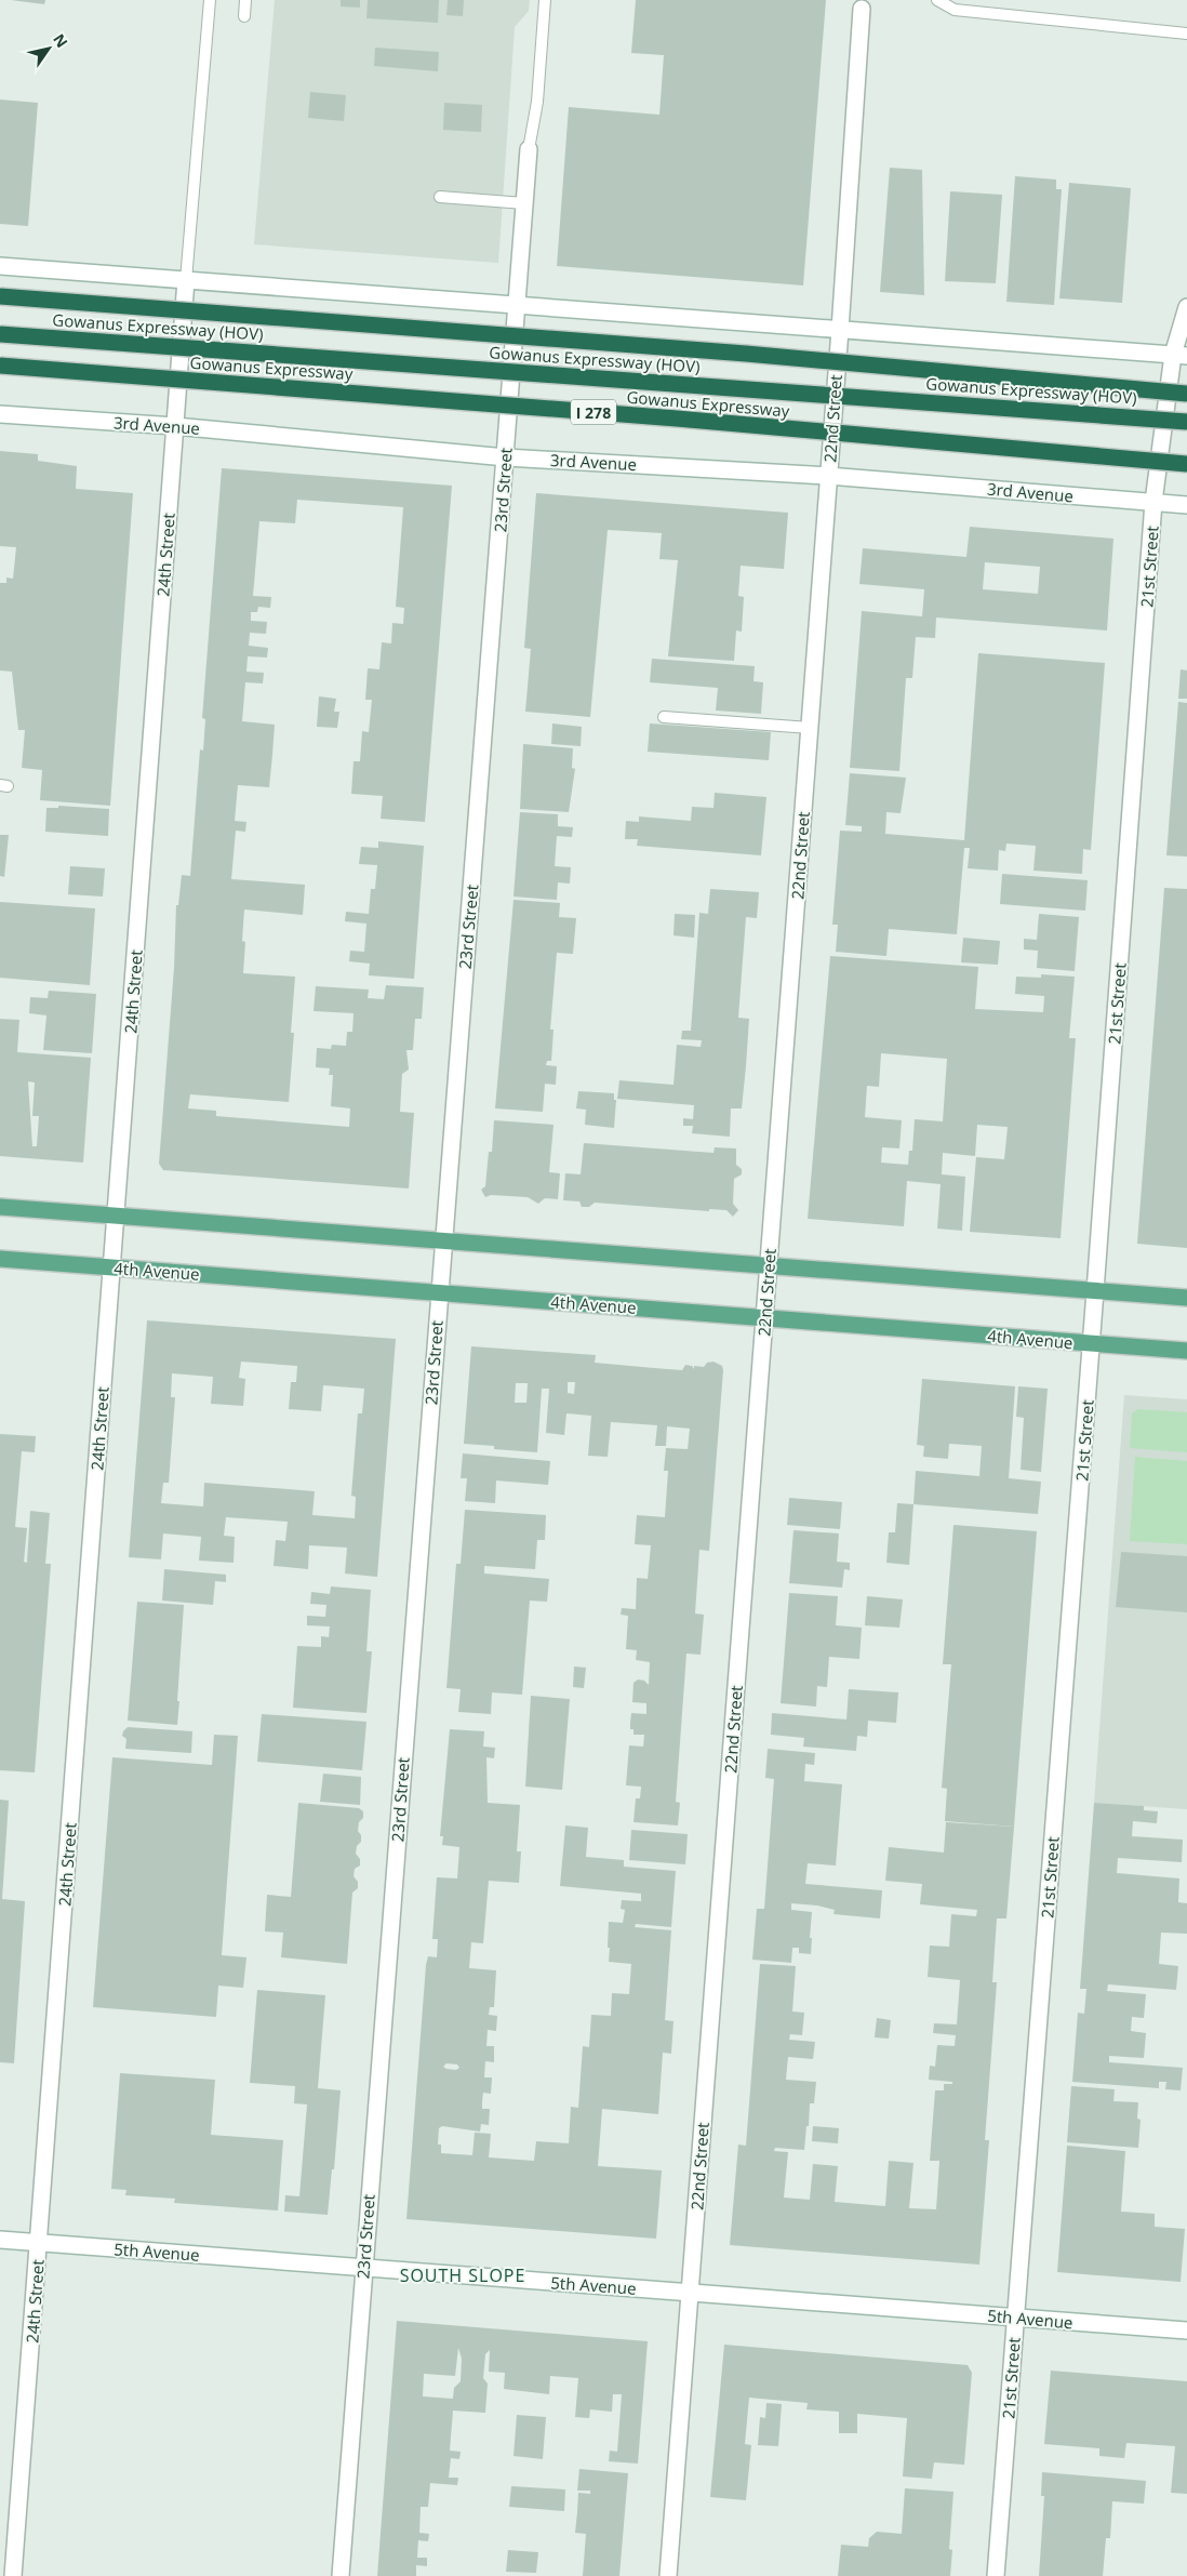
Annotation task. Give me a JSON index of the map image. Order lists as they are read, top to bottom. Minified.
{"streets":{"highway":["Gowanus Expressway (HOV)","Gowanus Expressway","I 278"],"main road":["4th Avenue"],"street":["22nd Street","3rd Avenue","23rd Street","24th Street","21st Street","5th Avenue"]},"crossings":[["22nd Street","3rd Avenue"],["22nd Street","4th Avenue"],["22nd Street","5th Avenue"],["3rd Avenue","23rd Street"],["3rd Avenue","24th Street"],["3rd Avenue","21st Street"],["23rd Street","4th Avenue"],["23rd Street","5th Avenue"],["24th Street","4th Avenue"],["24th Street","5th Avenue"],["21st Street","4th Avenue"],["21st Street","5th Avenue"]],"districts":["SOUTH SLOPE"],"north":"top right"}
